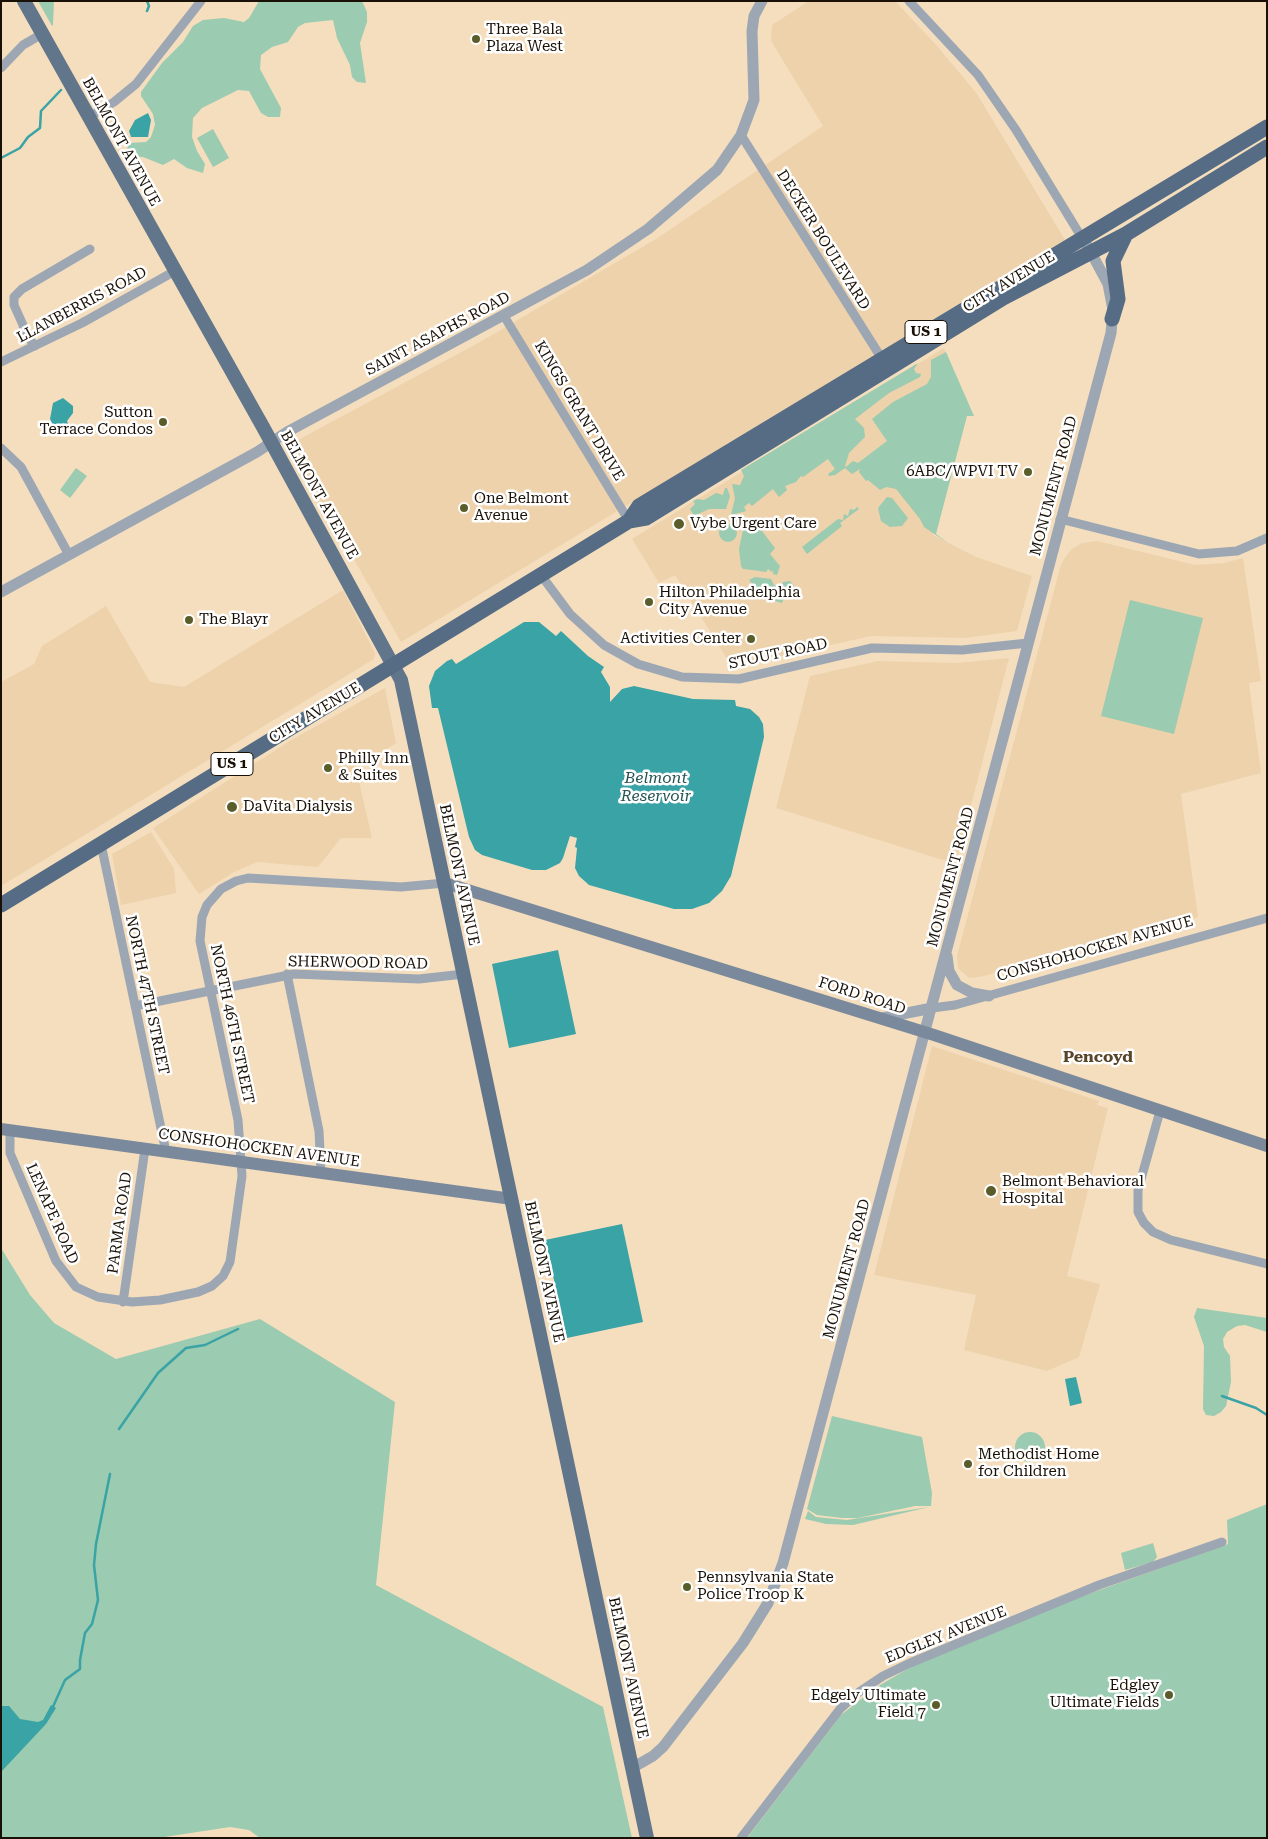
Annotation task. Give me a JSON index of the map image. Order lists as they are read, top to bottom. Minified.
{"streets":{"highway":["CITY AVENUE","US 1"],"main road":["BELMONT AVENUE","CONSHOHOCKEN AVENUE","FORD ROAD"],"street":["DECKER BOULEVARD","LLANBERRIS ROAD","SAINT ASAPHS ROAD","KINGS GRANT DRIVE","MONUMENT ROAD","STOUT ROAD","SHERWOOD ROAD","NORTH 47TH STREET","NORTH 46TH STREET","LENAPE ROAD","PARMA ROAD","EDGLEY AVENUE"]},"crossings":[["BELMONT AVENUE","CITY AVENUE"],["BELMONT AVENUE","LLANBERRIS ROAD"],["BELMONT AVENUE","SAINT ASAPHS ROAD"],["BELMONT AVENUE","MONUMENT ROAD"],["BELMONT AVENUE","CONSHOHOCKEN AVENUE"],["BELMONT AVENUE","SHERWOOD ROAD"],["BELMONT AVENUE","FORD ROAD"],["BELMONT AVENUE","NORTH 46TH STREET"],["DECKER BOULEVARD","CITY AVENUE"],["DECKER BOULEVARD","SAINT ASAPHS ROAD"],["CITY AVENUE","KINGS GRANT DRIVE"],["CITY AVENUE","MONUMENT ROAD"],["CITY AVENUE","STOUT ROAD"],["CITY AVENUE","NORTH 47TH STREET"],["SAINT ASAPHS ROAD","KINGS GRANT DRIVE"],["MONUMENT ROAD","STOUT ROAD"],["MONUMENT ROAD","CONSHOHOCKEN AVENUE"],["MONUMENT ROAD","FORD ROAD"],["CONSHOHOCKEN AVENUE","NORTH 47TH STREET"],["CONSHOHOCKEN AVENUE","NORTH 46TH STREET"],["CONSHOHOCKEN AVENUE","LENAPE ROAD"],["CONSHOHOCKEN AVENUE","PARMA ROAD"],["SHERWOOD ROAD","NORTH 47TH STREET"],["SHERWOOD ROAD","NORTH 46TH STREET"],["FORD ROAD","NORTH 46TH STREET"],["NORTH 46TH STREET","LENAPE ROAD"],["NORTH 46TH STREET","PARMA ROAD"],["LENAPE ROAD","PARMA ROAD"]],"districts":["Pencoyd"],"water":["Belmont Reservoir"],"places":["Three Bala Plaza West","Sutton Terrace Condos","6ABC/WPVI TV","One Belmont Avenue","Vybe Urgent Care","Hilton Philadelphia City Avenue","The Blayr","Activities Center","Philly Inn & Suites","DaVita Dialysis","Belmont Behavioral Hospital","Methodist Home for Children","Pennsylvania State Police Troop K","Edgley Ultimate Fields","Edgely Ultimate Field 7"]}
